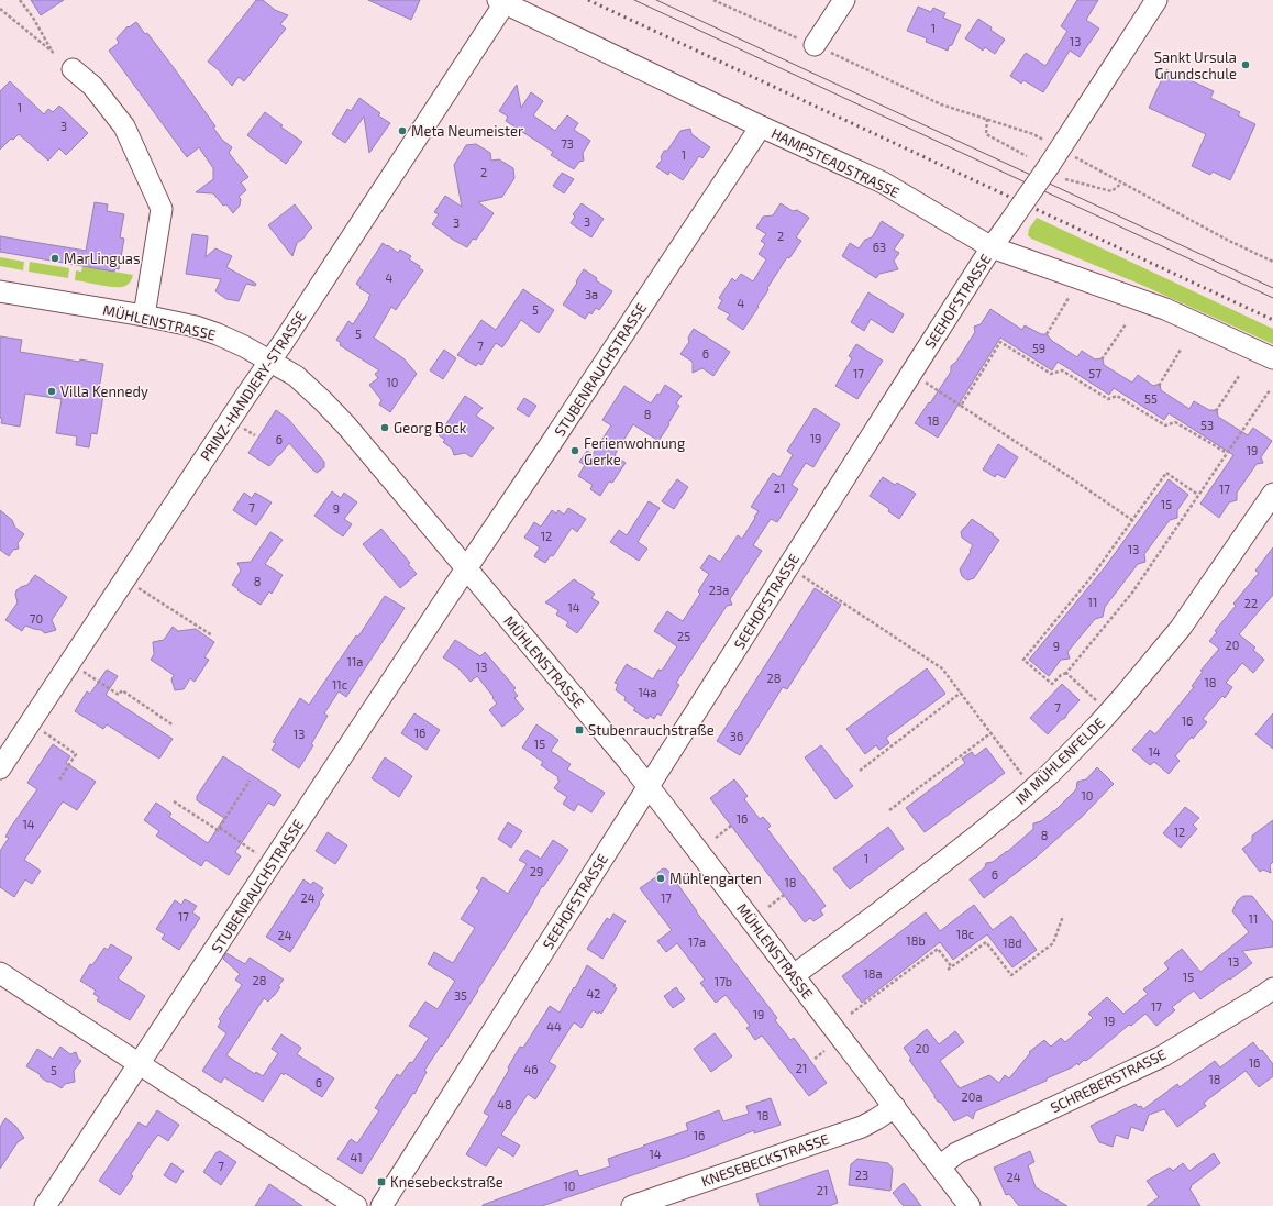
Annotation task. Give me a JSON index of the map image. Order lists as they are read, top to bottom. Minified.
{"streets":{"street":["HAMPSTEADSTRASSE","SEEHOFSTRASSE","MÜHLENSTRASSE","STUBENRAUCHSTRASSE","PRINZ-HANDJERY-STRASSE","IM MÜHLENFELDE","SCHREBERSTRASSE","KNESEBECKSTRASSE"]},"crossings":[["HAMPSTEADSTRASSE","SEEHOFSTRASSE"],["HAMPSTEADSTRASSE","STUBENRAUCHSTRASSE"],["HAMPSTEADSTRASSE","PRINZ-HANDJERY-STRASSE"],["SEEHOFSTRASSE","MÜHLENSTRASSE"],["MÜHLENSTRASSE","STUBENRAUCHSTRASSE"],["MÜHLENSTRASSE","PRINZ-HANDJERY-STRASSE"],["MÜHLENSTRASSE","IM MÜHLENFELDE"],["MÜHLENSTRASSE","SCHREBERSTRASSE"],["MÜHLENSTRASSE","KNESEBECKSTRASSE"]],"places":{"other":["Sankt Ursula Grundschule","Meta Neumeister","MarLinguas","Villa Kennedy","Georg Bock","Ferienwohnung Gerke","Mühlengarten"],"transit":["Stubenrauchstraße","Knesebeckstraße"]},"house_numbers":["1","13","1","3","73","1","2","3","3","2","63","4","3a","4","5","5","7","59","6","17","57","10","55","8","18","53","19","6","19","21","17","15","7","9","12","13","8","23a","11","22","14","70","25","20","9","11a","13","28","18","11c","14a","7","16","16","13","36","15","14","10","16","14","12","8","1","29","6","18","24","17","17","11","18c","24","18b","17a","18d","13","18a","15","28","17b","42","35","17","19","19","44","20","16","21","46","5","18","6","20a","48","18","16","14","41","7","23","24","10","21"]}
